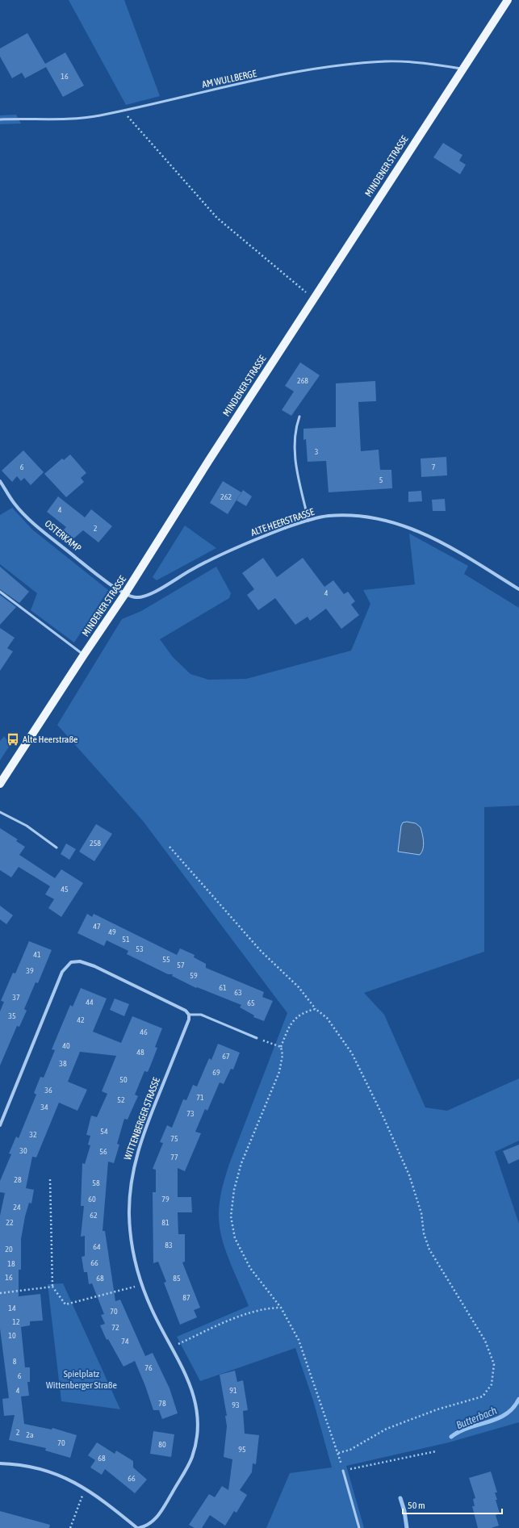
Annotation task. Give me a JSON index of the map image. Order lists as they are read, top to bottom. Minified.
{"streets":{"main road":["MINDENER STRASSE"],"street":["ALTE HEERSTRASSE","OSTERKAMP","WITTENBERGER STRASSE"],"lane":["AM WULLBERGE"]},"crossings":[["AM WULLBERGE","MINDENER STRASSE"],["MINDENER STRASSE","ALTE HEERSTRASSE"],["MINDENER STRASSE","OSTERKAMP"],["ALTE HEERSTRASSE","OSTERKAMP"]],"water":["Butterbach"],"parks":["Spielplatz Wittenberger Straße"],"places":{"bus stop":["Alte Heerstraße"]},"house_numbers":["16","268","3","6","7","5","262","4","2","4","258","45","47","49","51","53","41","55","57","39","59","61","63","37","44","65","35","42","46","40","48","67","38","69","50","36","71","52","34","73","54","32","75","30","56","77","28","58","60","79","24","62","22","81","83","64","20","66","18","16","68","85","87","14","70","12","72","10","74","8","76","6","4","91","78","93","2","2a","70","80","95","68","66"],"scale_bar":"50 m"}
